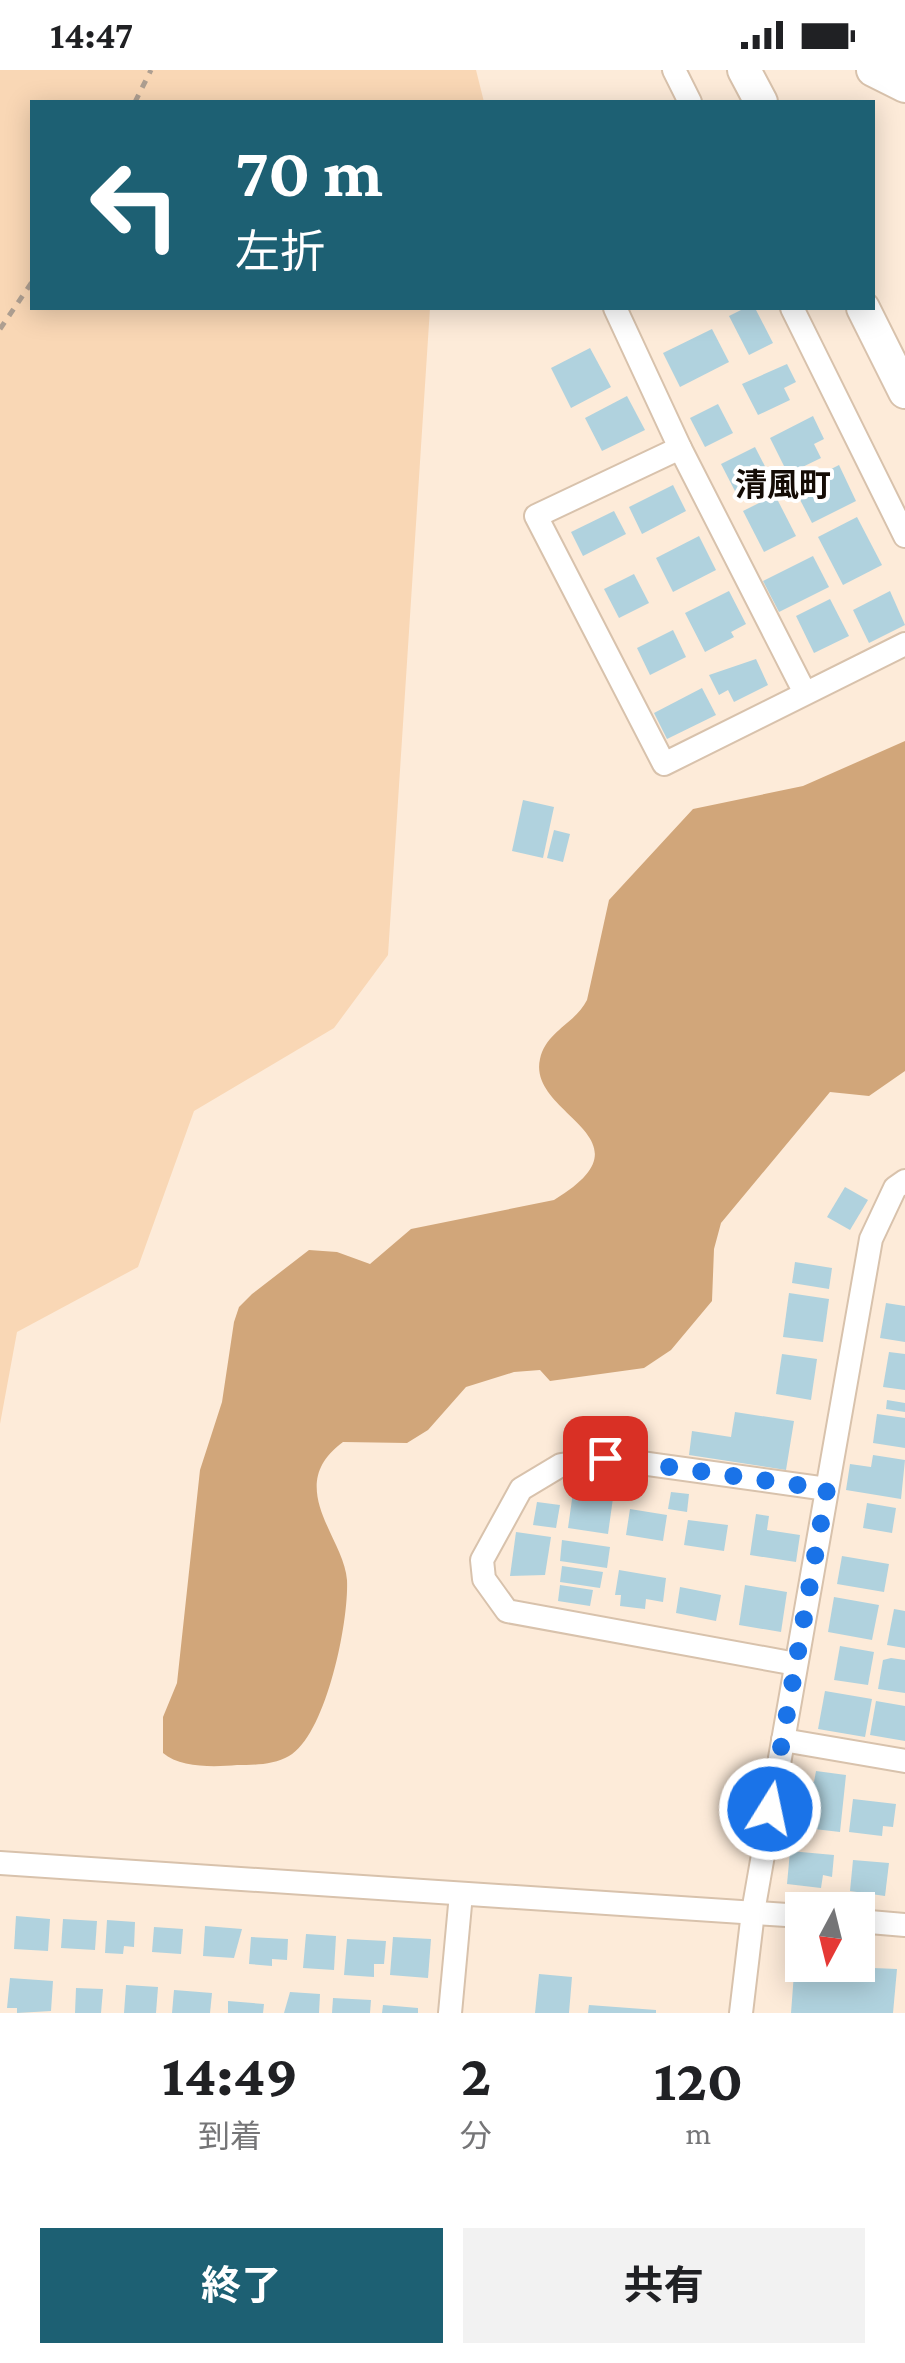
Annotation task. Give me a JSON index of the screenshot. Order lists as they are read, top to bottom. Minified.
{"districts":["清風町"],"north":"bottom","page":{"status":"14:47","turn":["70 m","左折"],"eta":["14:49","到着","2","分","120","m"],"buttons":["終了","共有"]}}
